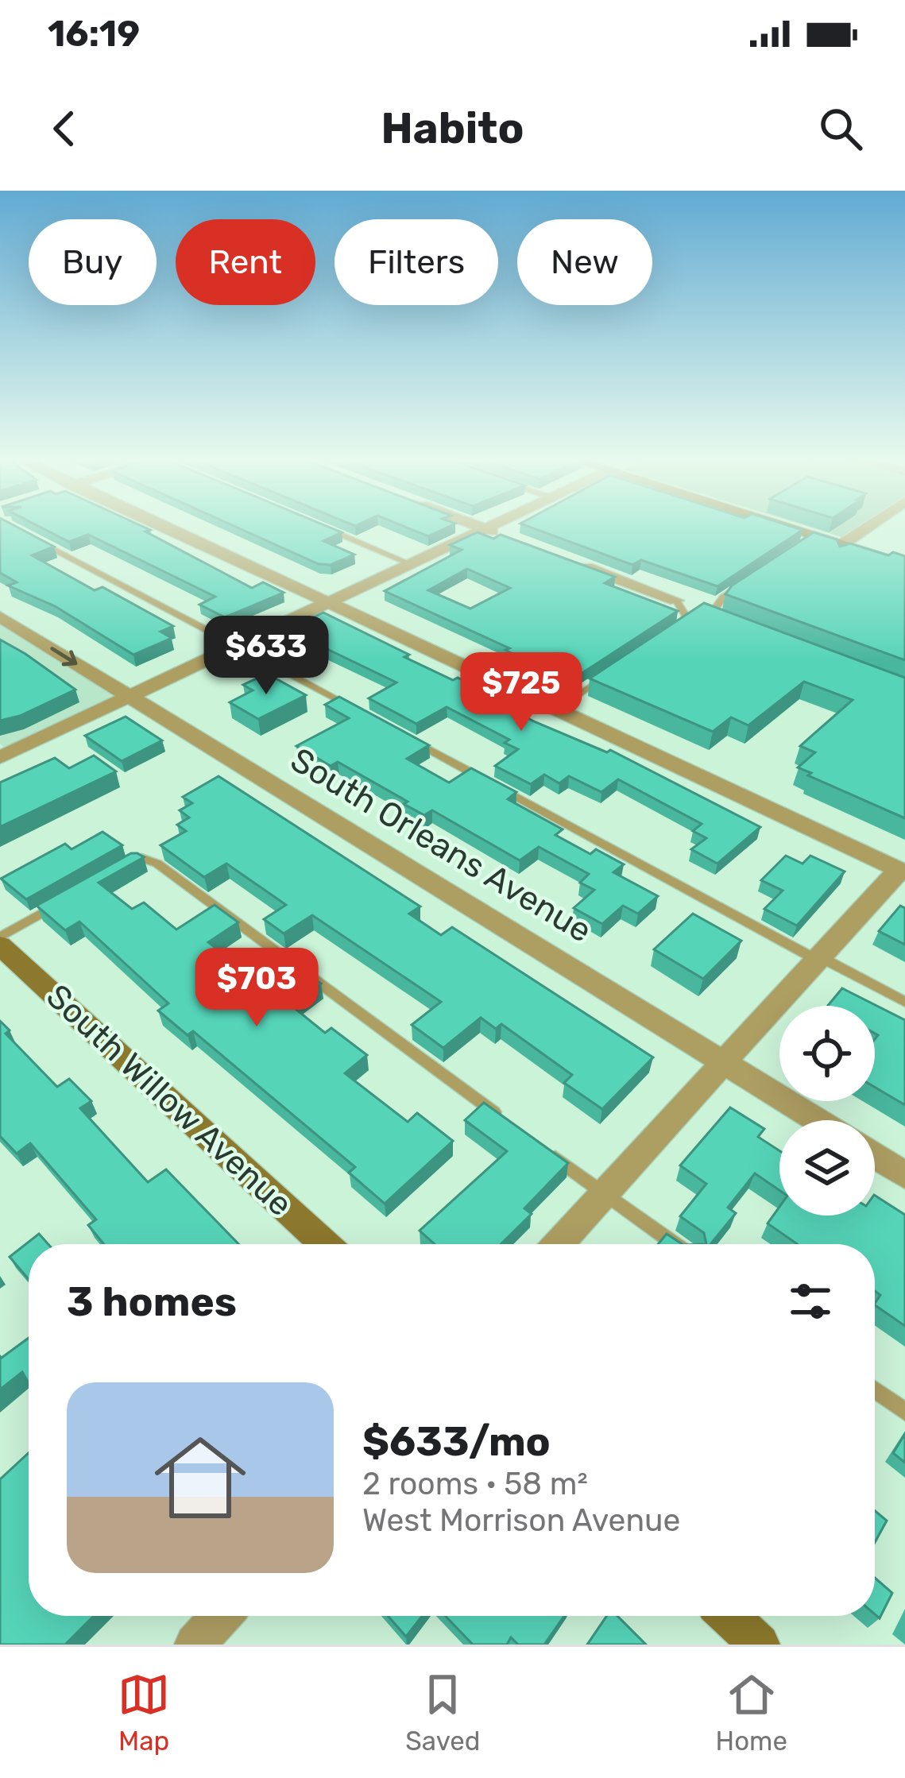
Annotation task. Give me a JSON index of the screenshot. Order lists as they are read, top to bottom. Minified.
{"streets":{"street":["South Orleans Avenue","South Willow Avenue"]},"page":{"status":"16:19","header":"Habito","chip":["Buy","Rent","Filters","New"],"price":["$633","$725","$703"],"heading":"3 homes","list":[{"name":"$633/mo","note":"2 rooms · 58 m² · West Morrison Avenue"}],"tabs":["Map","Saved","Home"]}}
